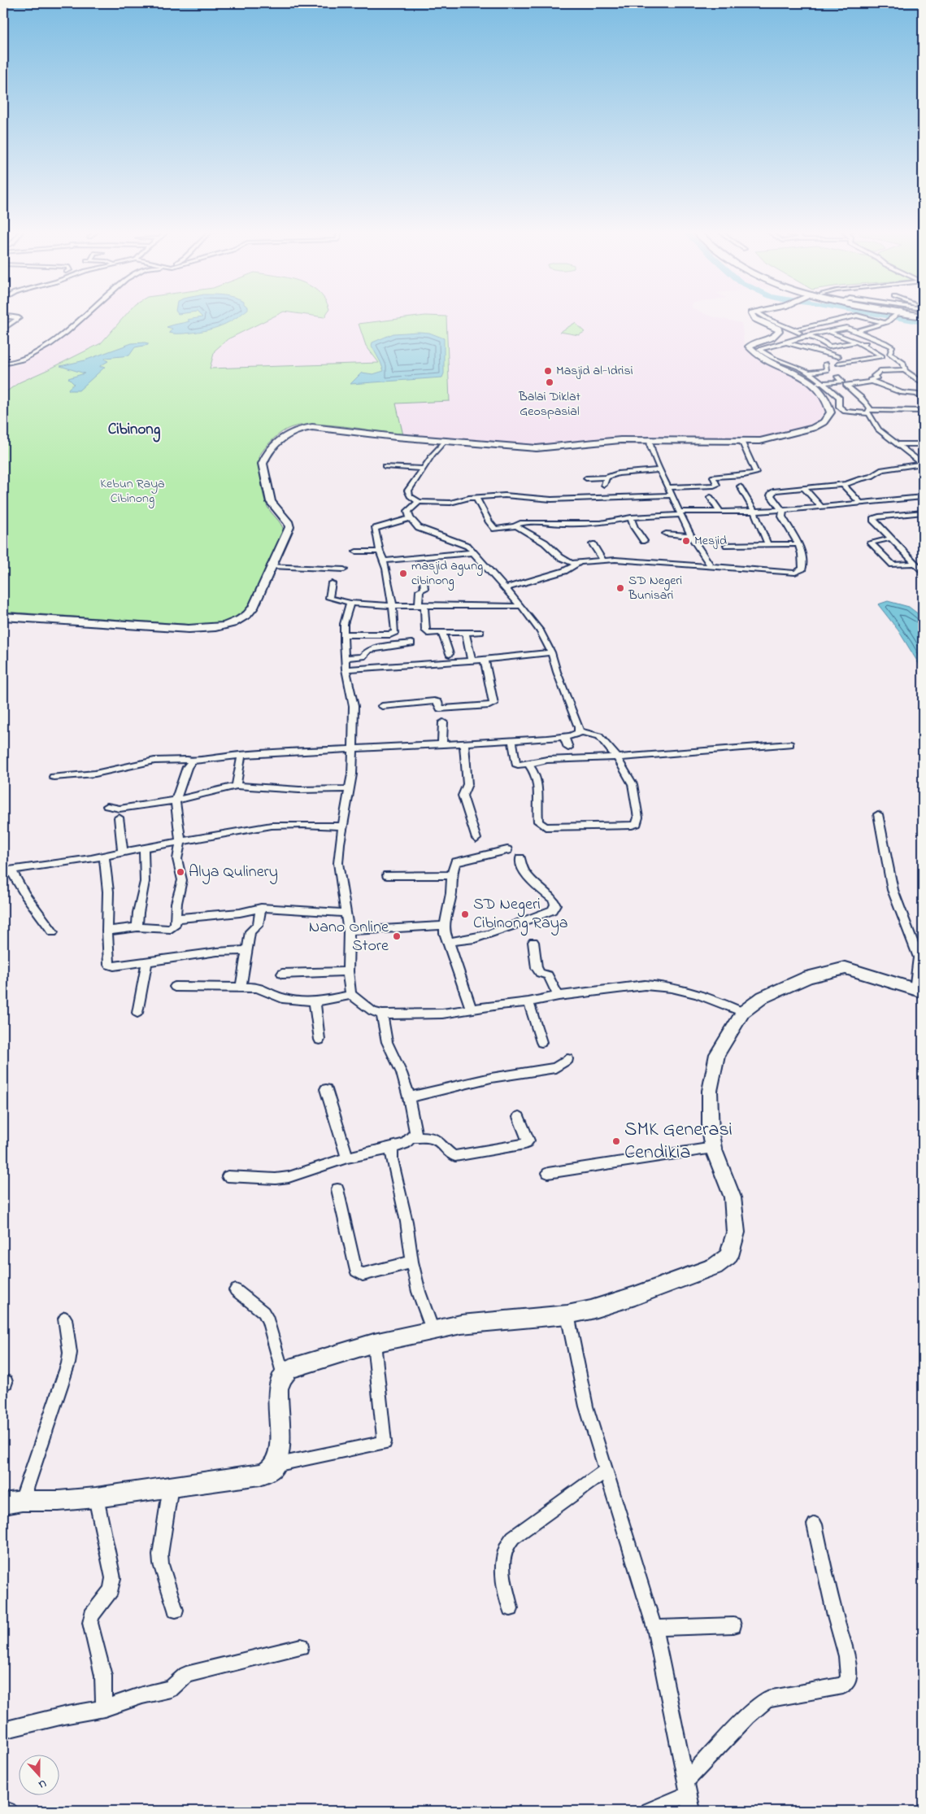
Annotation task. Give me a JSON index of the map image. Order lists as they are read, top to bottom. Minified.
{"districts":["Cibinong"],"parks":["Kebun Raya Cibinong"],"places":["Masjid al-Idrisi","Balai Diklat Geospasial","Mesjid","masjid agung cibinong","SD Negeri Bunisari","Alya Qulinery","SD Negeri Cibinong Raya","Nano Online Store","SMK Generasi Cendikia"],"north":"bottom"}
